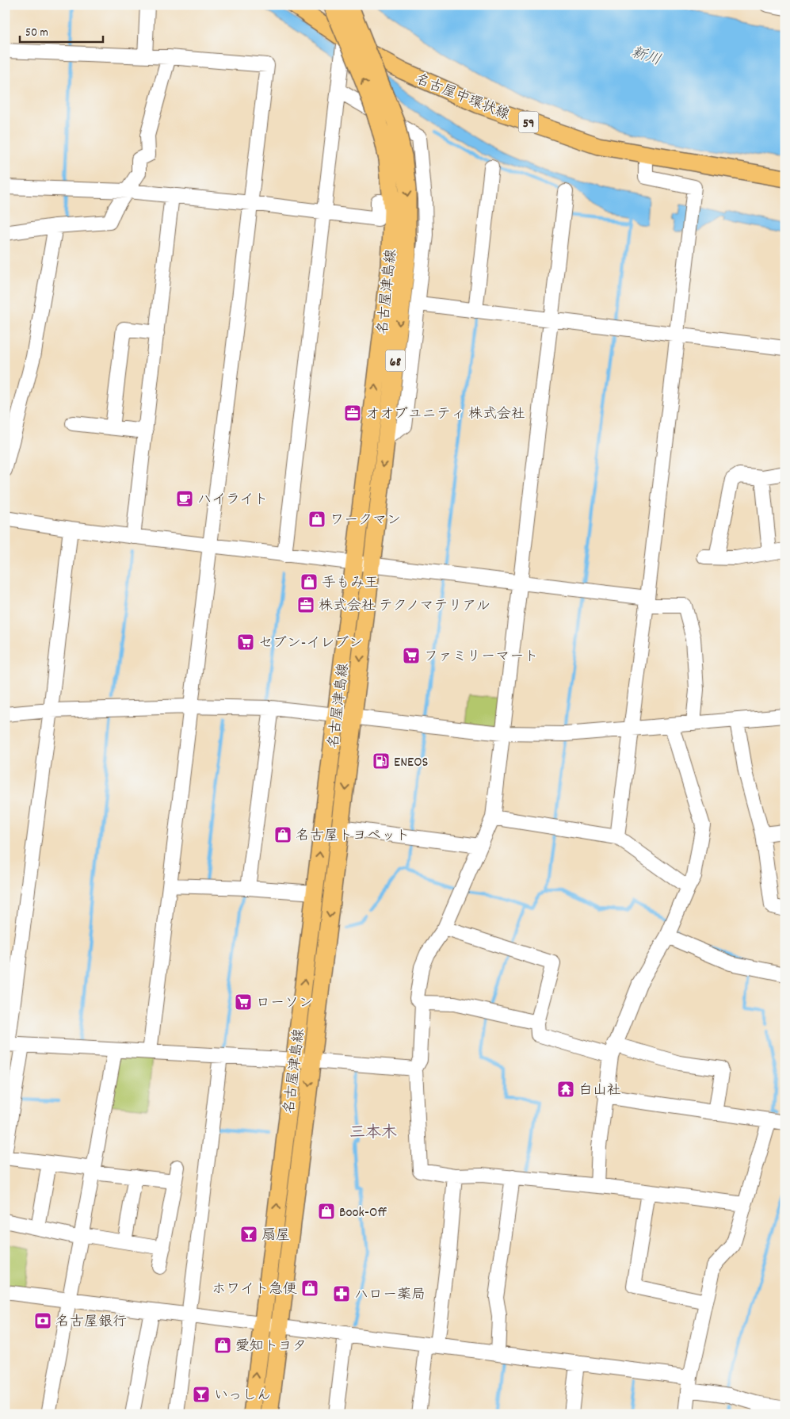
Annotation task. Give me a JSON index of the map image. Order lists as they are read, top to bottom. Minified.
{"streets":{"main road":["名古屋中環状線","59","名古屋津島線","68"]},"districts":["三本木"],"water":["新川"],"places":{"office":["オオブユニティ 株式会社","株式会社 テクノマテリアル"],"cafe":["ハイライト"],"shop":["ワークマン","手もみ王","名古屋トヨペット","Book-Off","ホワイト急便","愛知トヨタ"],"supermarket":["セブン-イレブン","ファミリーマート","ローソン"],"fuel station":["ENEOS"],"temple":["白山社"],"bar":["扇屋","いっしん"],"pharmacy":["ハロー薬局"],"bank":["名古屋銀行"]},"scale_bar":"50 m"}
